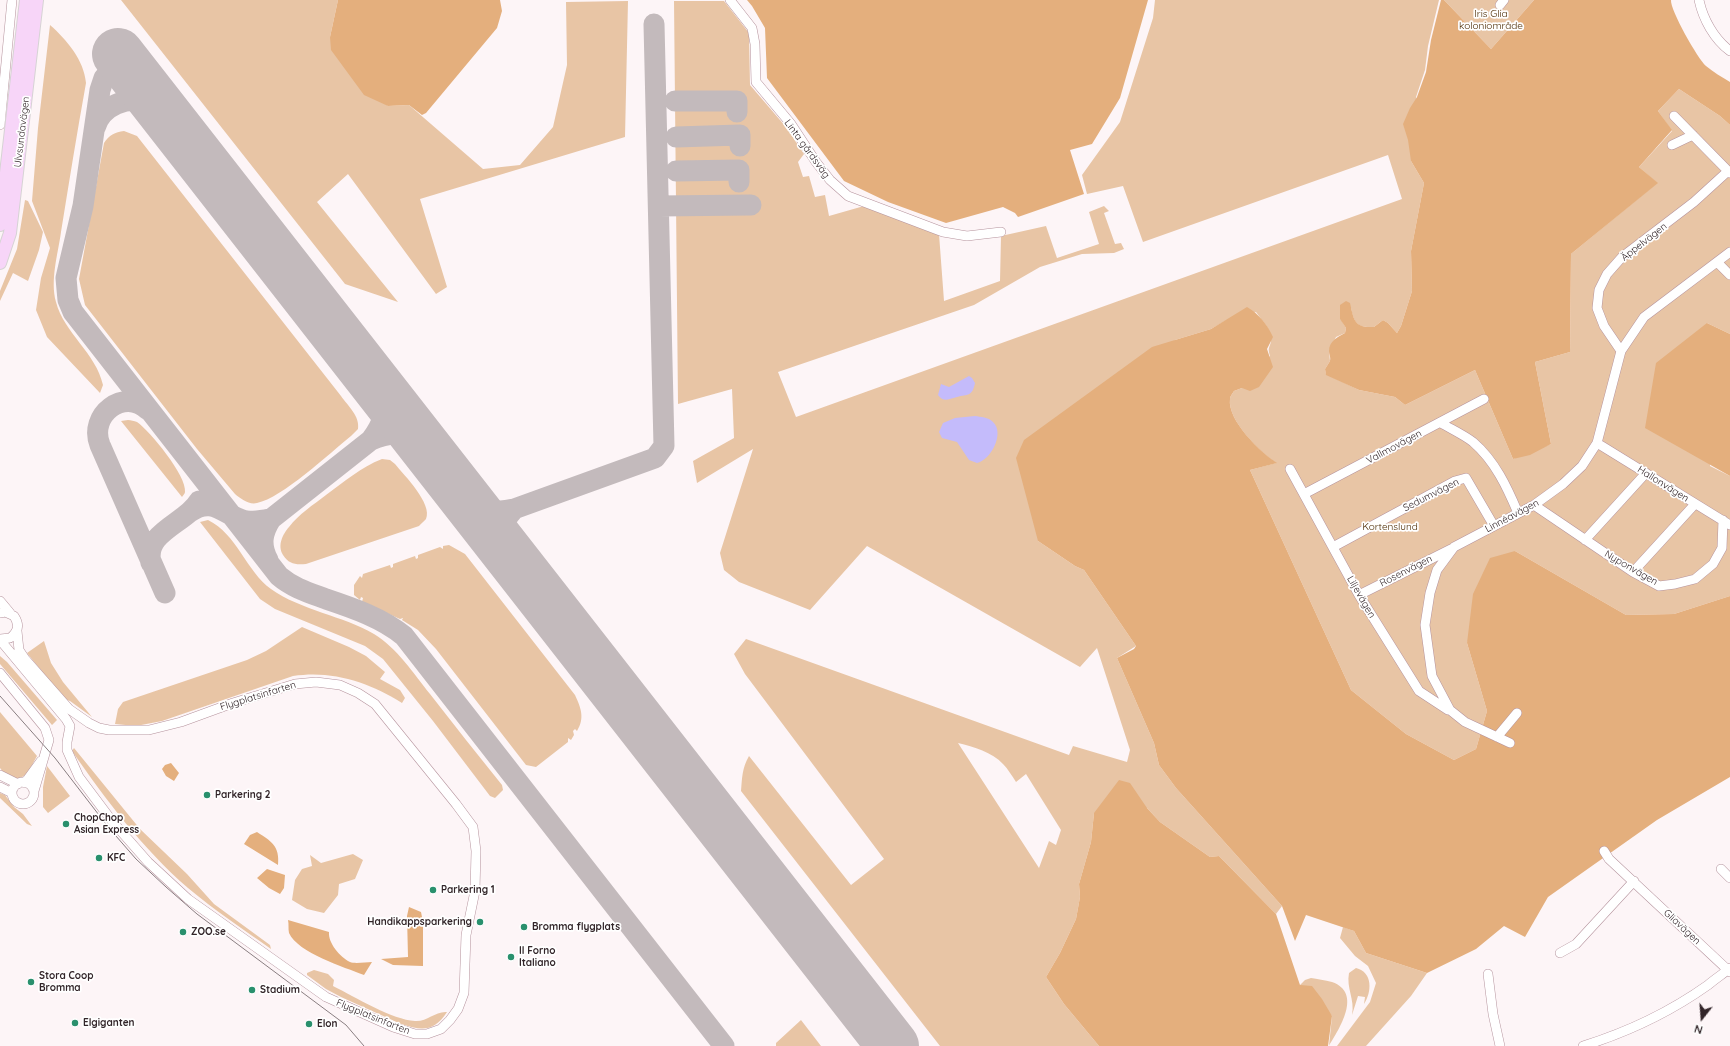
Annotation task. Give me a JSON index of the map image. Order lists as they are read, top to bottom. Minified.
{"streets":{"main road":["Ulvsundavägen"],"street":["Linta gårdsväg","Äppelvägen","Vallmovägen","Hallonvägen","Sedumvägen","Linnéavägen","Nyponvägen","Rosenvägen","Liljevägen","Flygplatsinfarten","Gliavägen"]},"crossings":[["Äppelvägen","Linnéavägen"],["Vallmovägen","Liljevägen"],["Hallonvägen","Linnéavägen"],["Hallonvägen","Nyponvägen"],["Sedumvägen","Linnéavägen"],["Sedumvägen","Liljevägen"],["Linnéavägen","Nyponvägen"],["Linnéavägen","Rosenvägen"],["Linnéavägen","Liljevägen"],["Rosenvägen","Liljevägen"]],"parks":["Iris Glia koloniområde","Kortenslund"],"places":["Parkering 2","ChopChop Asian Express","KFC","Parkering 1","Handikappsparkering","Bromma flygplats","ZOO.se","Il Forno Italiano","Stora Coop Bromma","Stadium","Elgiganten","Elon"],"north":"bottom"}
